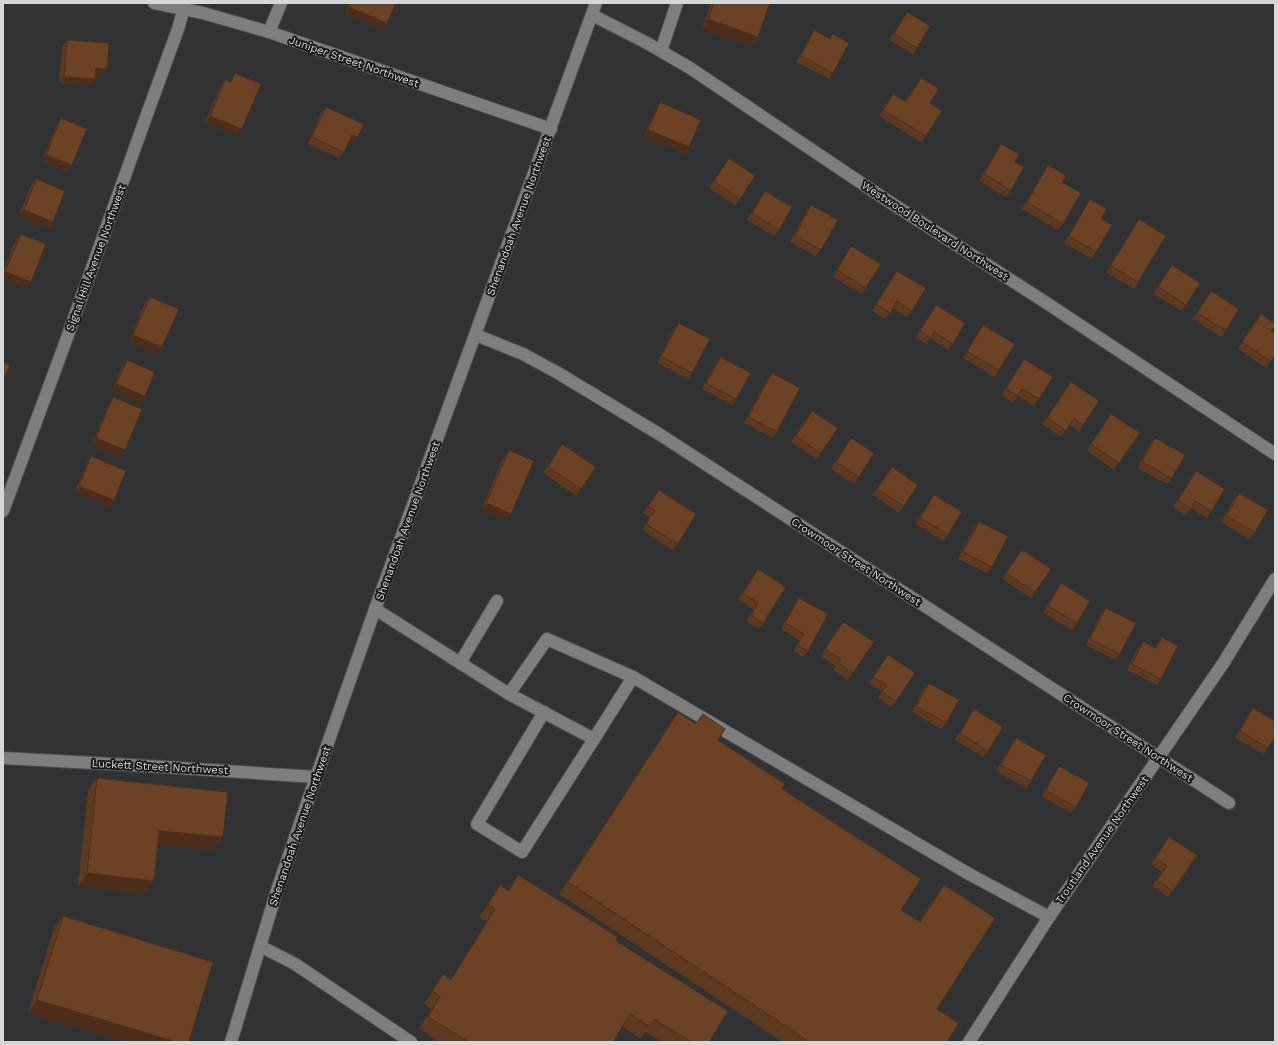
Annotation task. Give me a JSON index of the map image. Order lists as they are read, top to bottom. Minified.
{"streets":{"street":["Juniper Street Northwest","Shenandoah Avenue Northwest","Westwood Boulevard Northwest","Signal Hill Avenue Northwest","Crowmoor Street Northwest","Luckett Street Northwest","Troutland Avenue Northwest"]},"crossings":[["Juniper Street Northwest","Shenandoah Avenue Northwest"],["Juniper Street Northwest","Signal Hill Avenue Northwest"],["Shenandoah Avenue Northwest","Westwood Boulevard Northwest"],["Shenandoah Avenue Northwest","Crowmoor Street Northwest"],["Shenandoah Avenue Northwest","Luckett Street Northwest"],["Crowmoor Street Northwest","Troutland Avenue Northwest"]]}
